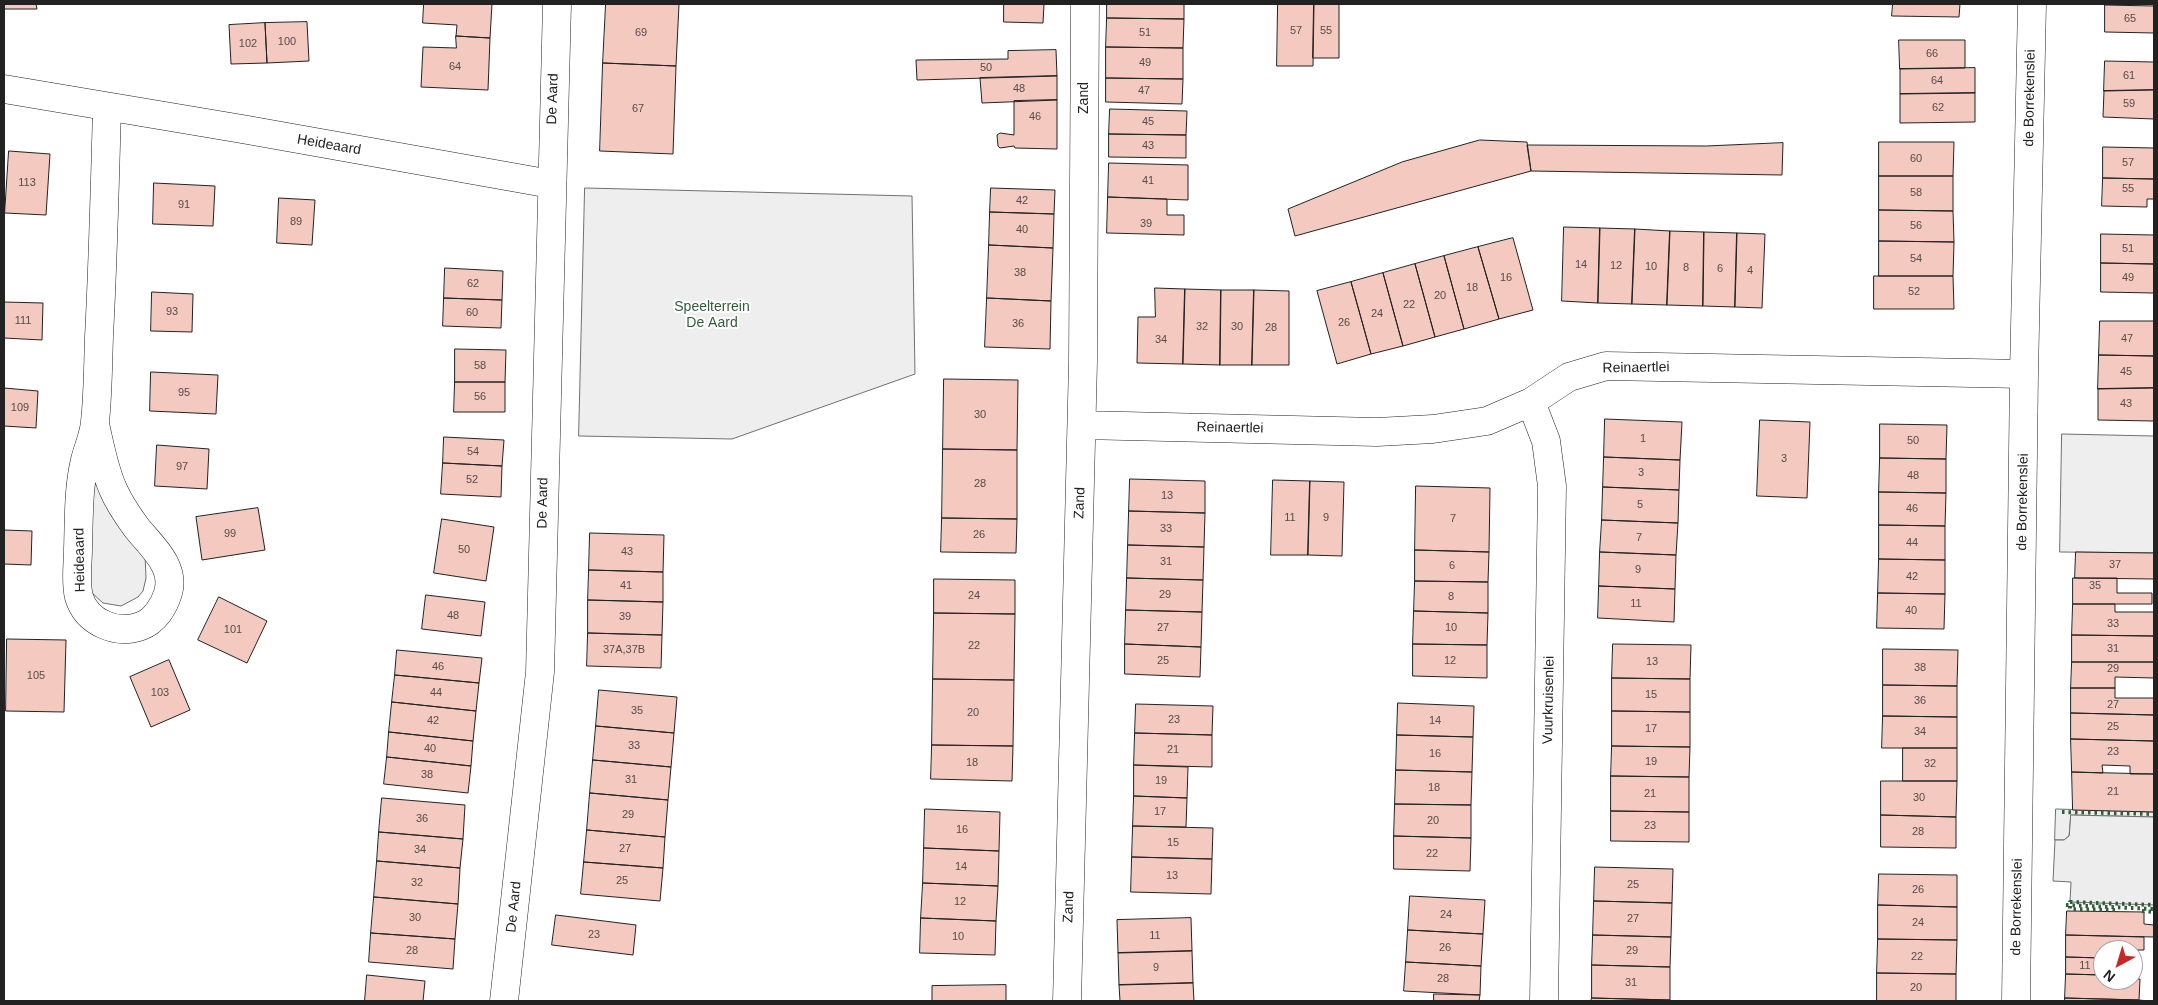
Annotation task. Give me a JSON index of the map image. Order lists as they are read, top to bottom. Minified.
{"streets":{"street":["Zand","de Borrekenslei","De Aard","Heideaard","Reinaertlei","Vuurkruisenlei"]},"crossings":[["Zand","Reinaertlei"],["de Borrekenslei","Reinaertlei"],["De Aard","Heideaard"],["Reinaertlei","Vuurkruisenlei"]],"parks":["Speelterrein De Aard"],"house_numbers":["65","57","55","69","51","100","102","66","49","64","50","61","64","48","47","59","62","67","46","45","43","60","57","41","113","55","58","42","91","89","39","56","40","51","54","14","12","10","8","6","4","38","16","49","62","18","52","20","22","93","60","24","111","26","36","32","30","28","47","34","58","45","95","56","43","109","30","1","50","54","3","97","3","48","52","28","13","5","46","11","9","7","33","99","26","7","44","50","43","31","37","6","9","42","41","35","29","24","8","11","40","48","39","33","27","10","101","22","31","37A,37B","25","12","13","46","38","29","105","103","44","15","36","27","35","20","23","42","14","25","17","34","33","40","21","23","16","19","18","32","38","31","19","18","21","21","30","17","29","36","20","23","16","28","15","27","34","22","14","13","25","32","25","26","12","24","30","27","24","23","11","10","26","28","29","22","11","9","28","31","20"],"north":"bottom left"}
